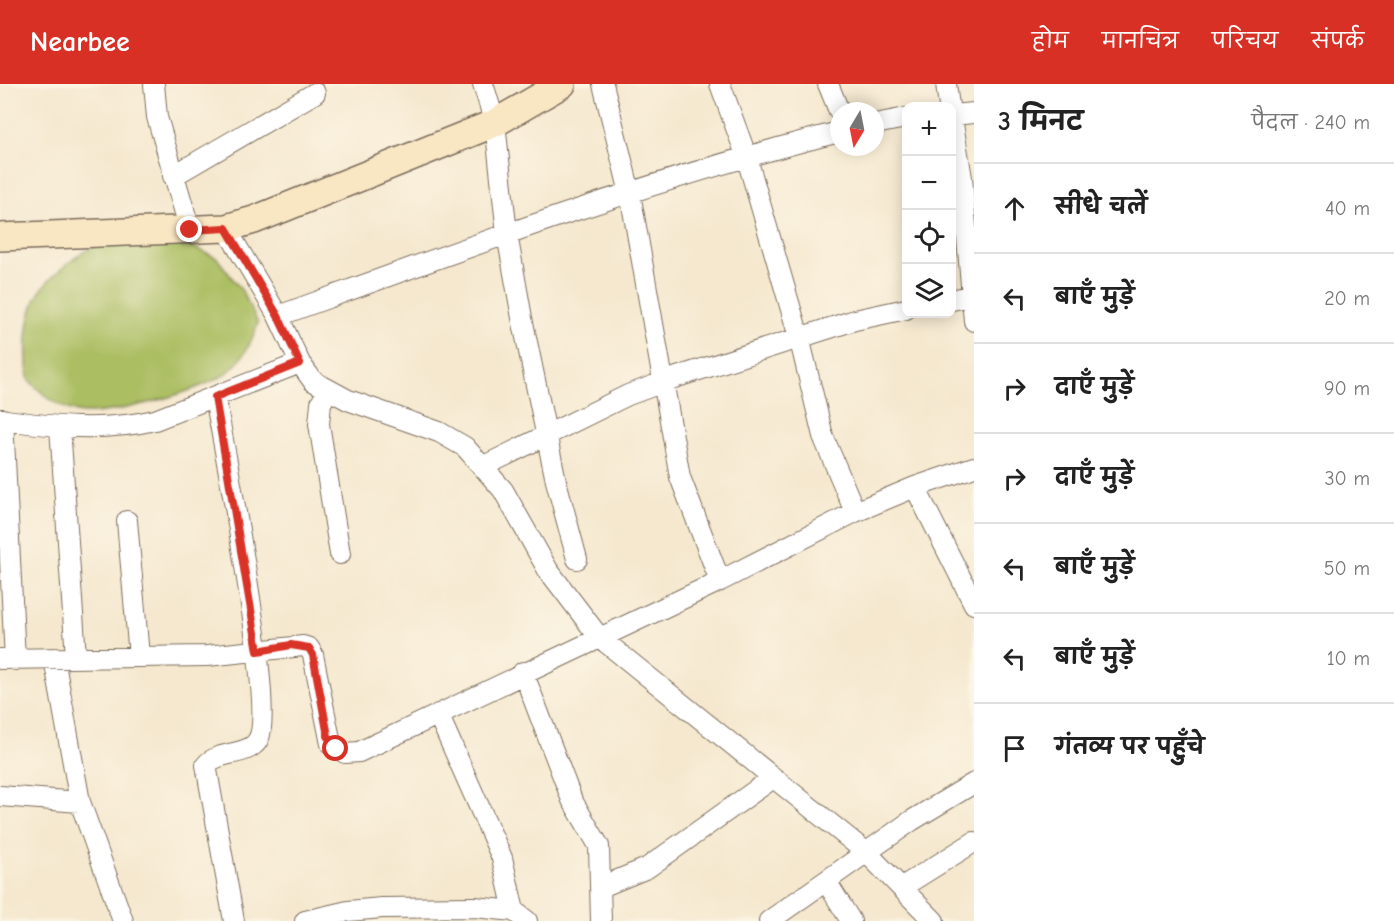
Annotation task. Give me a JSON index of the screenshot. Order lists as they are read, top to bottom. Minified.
{"north":"bottom","page":{"header":"Nearbee","nav":["होम","मानचित्र","परिचय","संपर्क"],"heading":["3 मिनट","पैदल · 240 m"],"map_buttons":["+","−"],"list":[["सीधे चलें","40 m"],["बाएँ मुड़ें","20 m"],["दाएँ मुड़ें","90 m"],["दाएँ मुड़ें","30 m"],["बाएँ मुड़ें","50 m"],["बाएँ मुड़ें","10 m"],"गंतव्य पर पहुँचे"]}}
